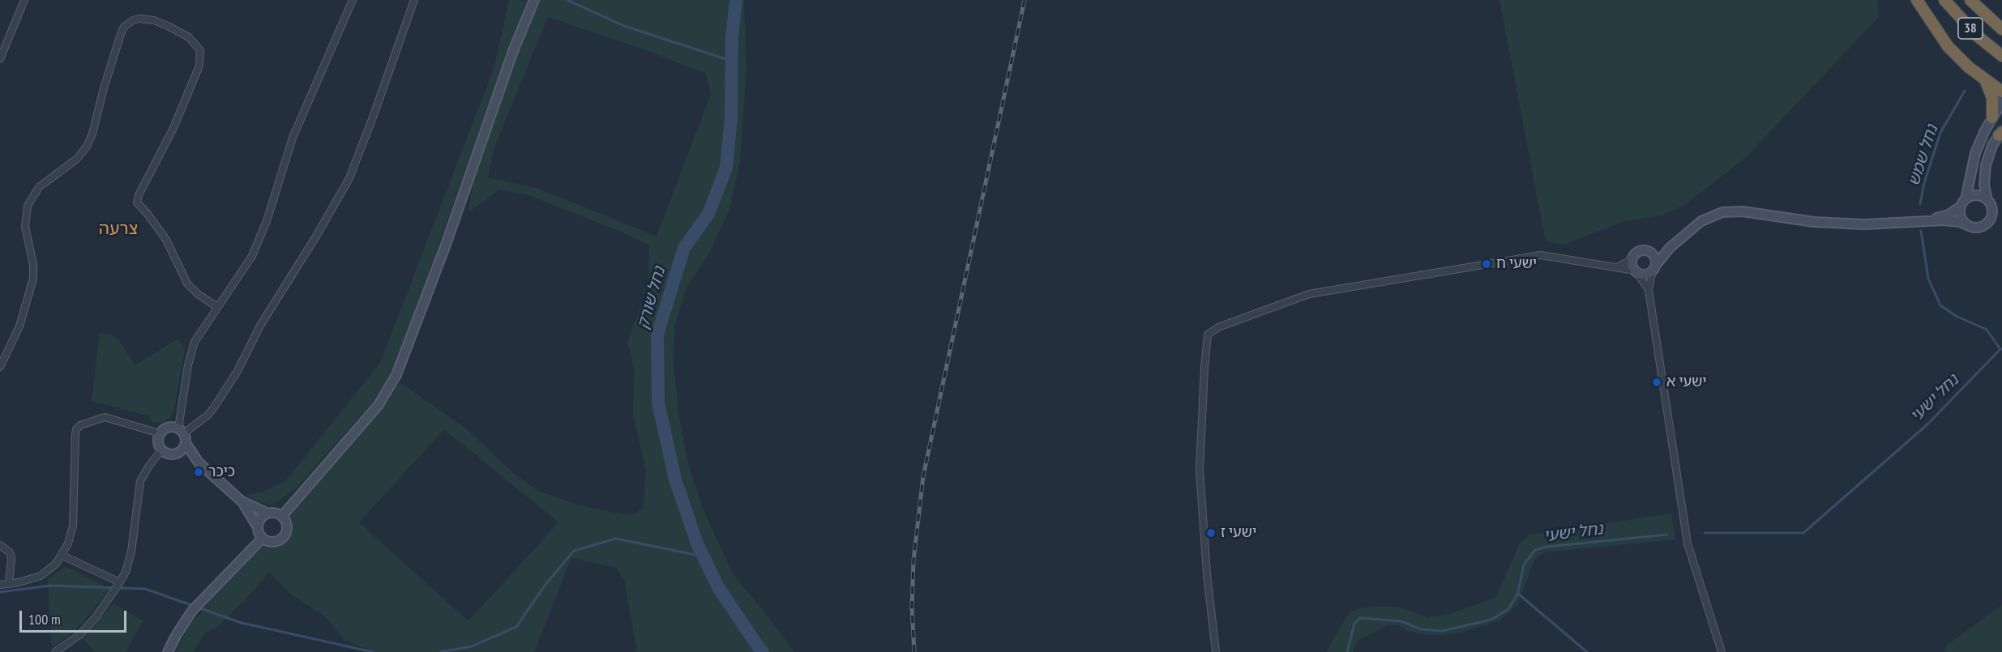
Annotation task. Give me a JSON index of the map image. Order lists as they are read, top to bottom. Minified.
{"streets":{"highway":["38"]},"districts":["צרעה"],"water":["נחל שמש","נחל שורק","נחל ישעי"],"places":["ישעי ח","ישעי א","כיכר","ישעי ז"],"scale_bar":"100 m"}
